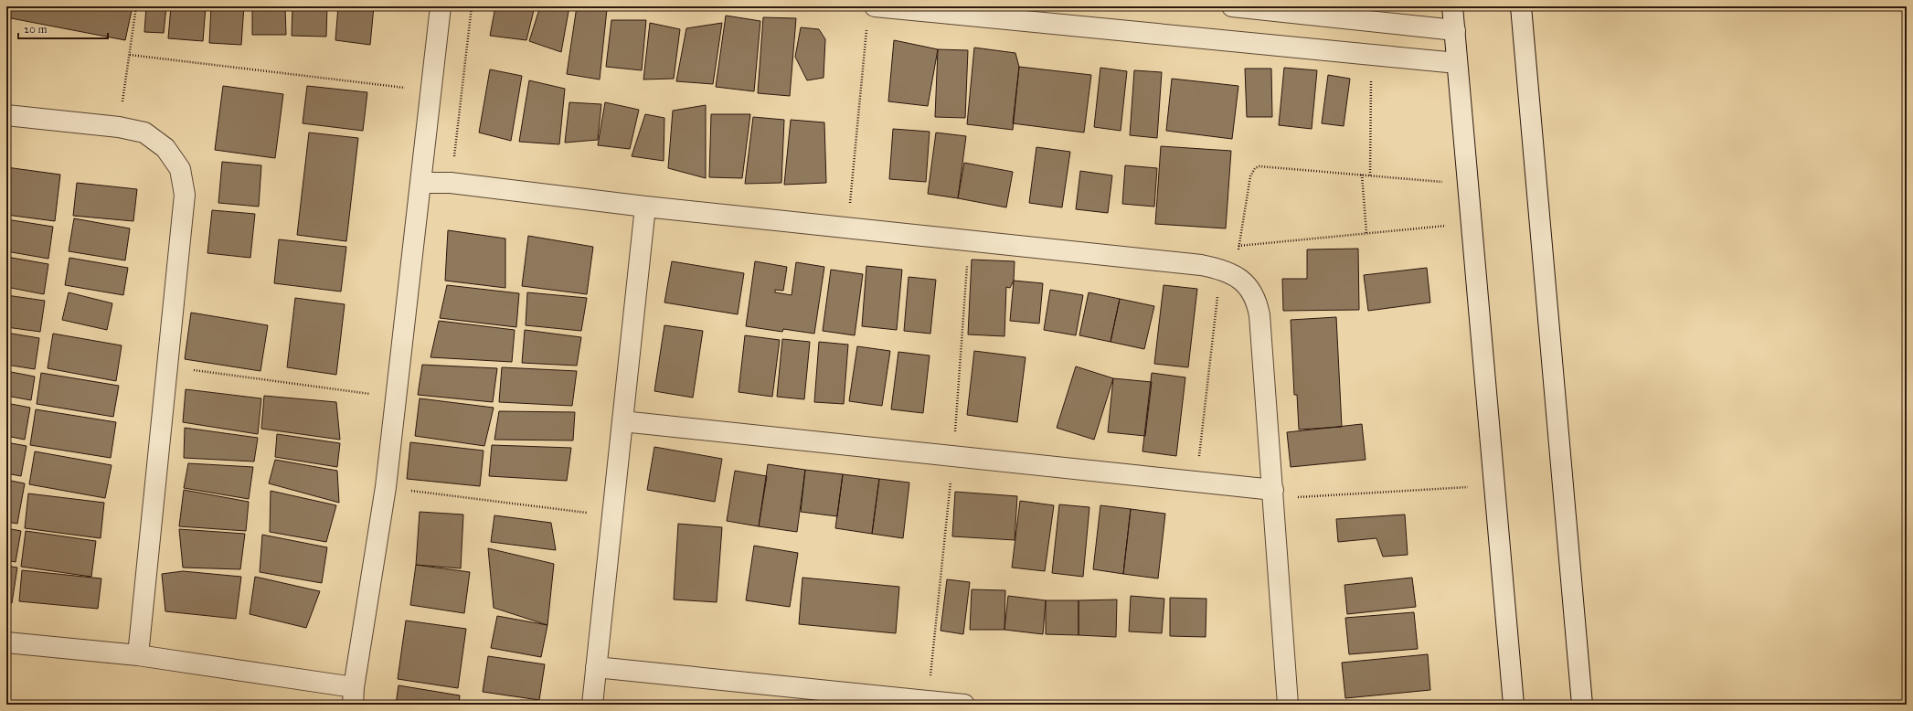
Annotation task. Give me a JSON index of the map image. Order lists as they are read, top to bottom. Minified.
{"scale_bar":"20 m"}
